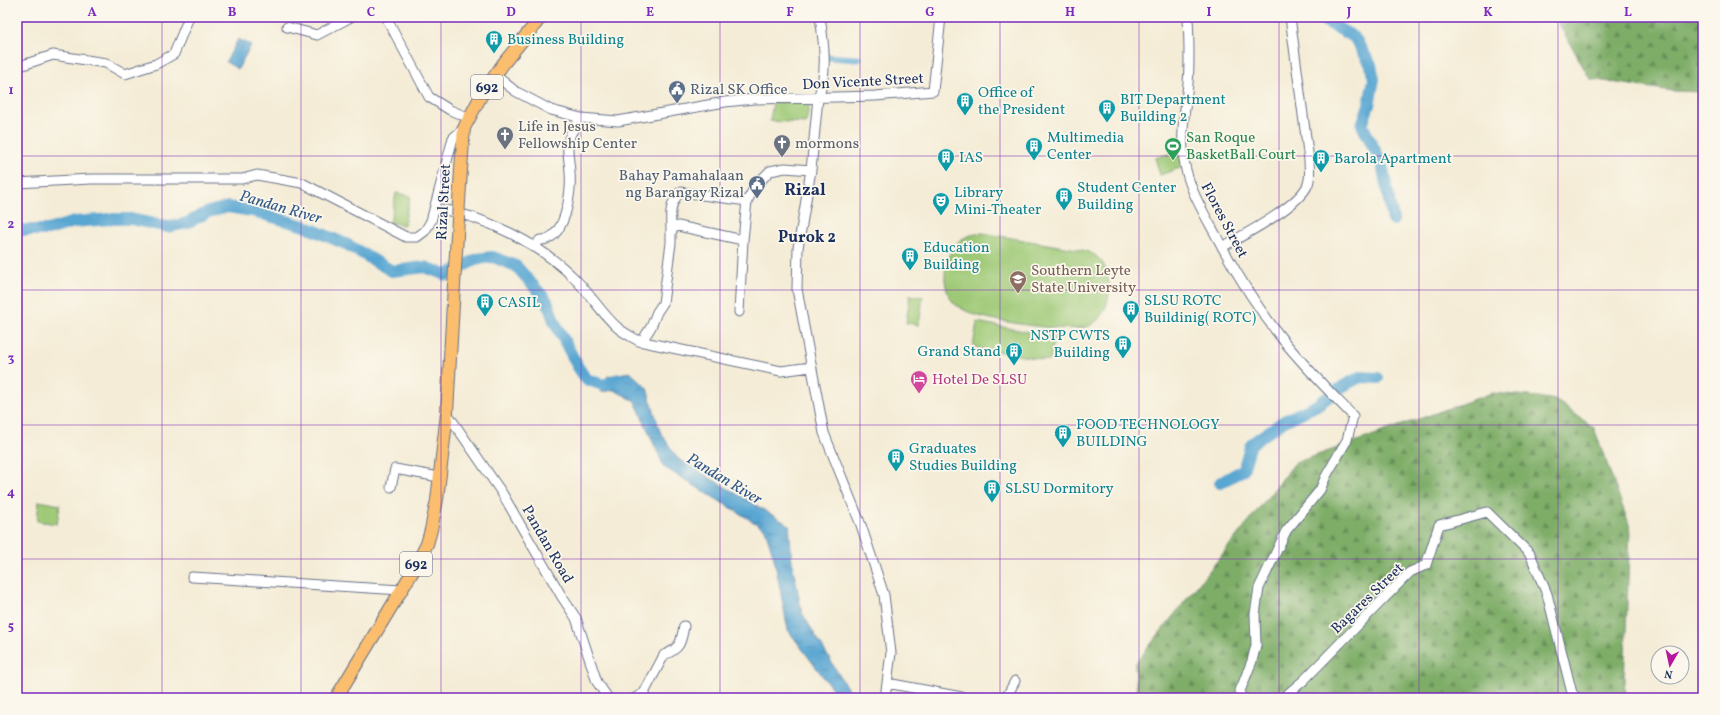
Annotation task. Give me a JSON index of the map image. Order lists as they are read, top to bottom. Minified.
{"streets":{"main road":["692","Rizal Street"],"street":["Don Vicente Street","Flores Street","Pandan Road","Bagares Street"]},"crossings":[["Don Vicente Street","Rizal Street"],["692","Rizal Street"],["692","Pandan Road"],["Rizal Street","Pandan Road"]],"districts":["Rizal","Purok 2"],"water":["Pandan River"],"places":{"building":["Business Building","Office of the President","BIT Department Building 2","Multimedia Center","IAS","Barola Apartment","Student Center Building","Education Building","CASIL","SLSU ROTC Buildinig( ROTC)","NSTP CWTS Building","Grand Stand","FOOD TECHNOLOGY BUILDING","Graduates Studies Building","SLSU Dormitory"],"public building":["Rizal SK Office","Bahay Pamahalaan ng Barangay Rizal"],"church":["Life in Jesus Fellowship Center","mormons"],"sports":["San Roque BasketBall Court"],"theatre":["Library Mini-Theater"],"school or university":["Southern Leyte State University"],"hotel":["Hotel De SLSU"]},"north":"bottom","grid":{"columns":["A","B","C","D","E","F","G","H","I","J","K","L"],"rows":["1","2","3","4","5"]}}
